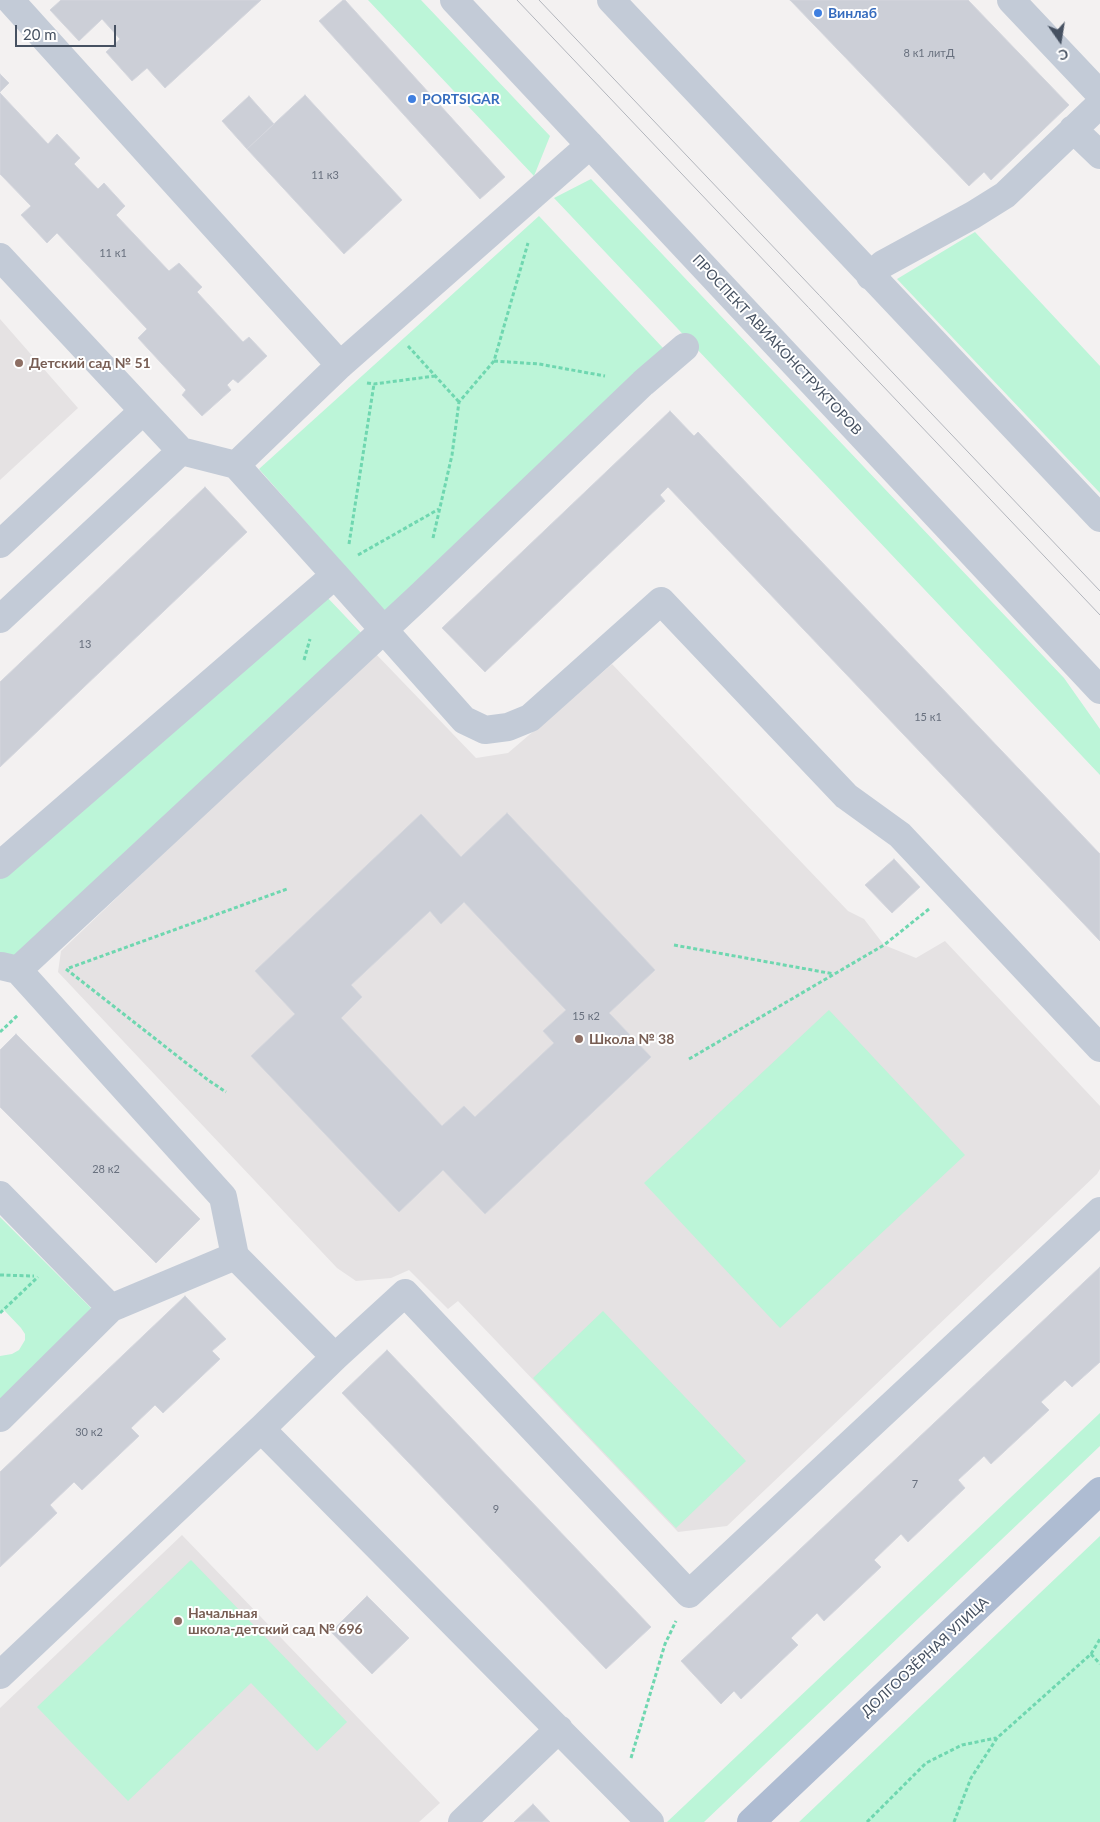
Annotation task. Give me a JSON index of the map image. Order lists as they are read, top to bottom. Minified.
{"streets":{"main road":["ДОЛГООЗЁРНАЯ УЛИЦА"],"street":["ПРОСПЕКТ АВИАКОНСТРУКТОРОВ"]},"places":["Винлаб","PORTSIGAR","Детский сад № 51","Школа № 38","Начальная школа-детский сад № 696"],"house_numbers":["8 к1 литД","11 к3","11 к1","13","15 к1","15 к2","28 к2","30 к2","7","9"],"scale_bar":"20 m","north":"bottom"}
